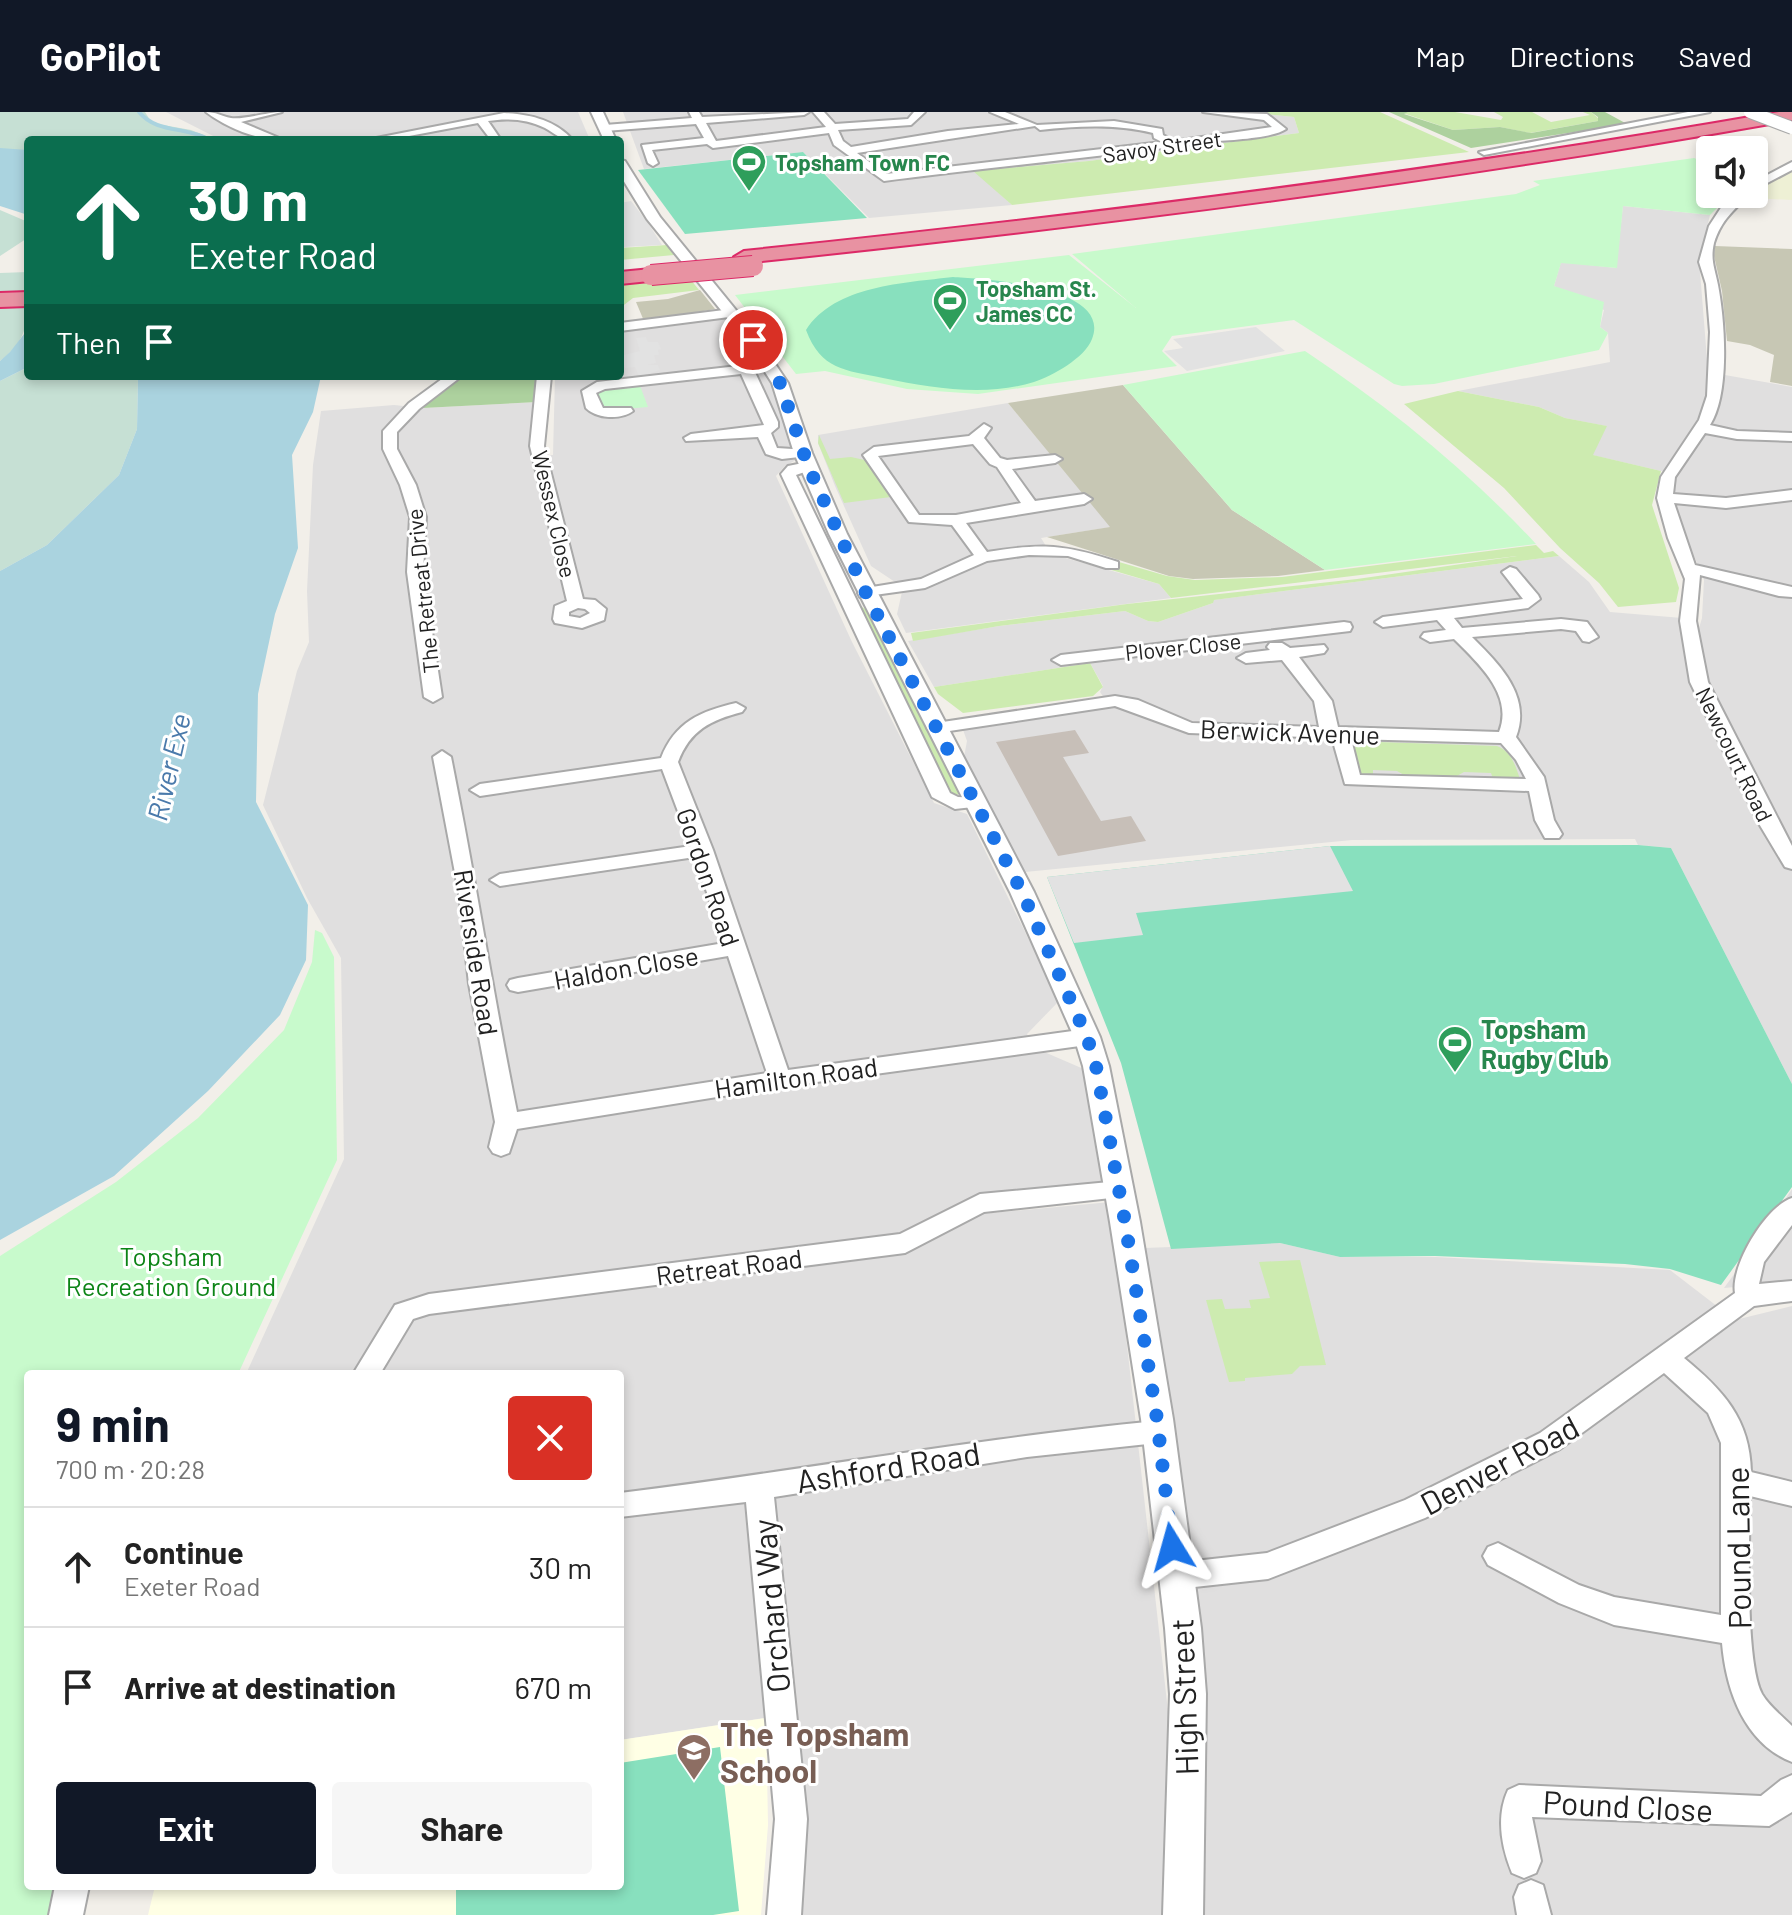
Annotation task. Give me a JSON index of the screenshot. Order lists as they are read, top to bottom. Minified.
{"streets":{"street":["Savoy Street","Wessex Close","The Retreat Drive","Plover Close","Berwick Avenue","Newcourt Road","Gordon Road","Riverside Road","Haldon Close","Hamilton Road","Retreat Road","Denver Road","Ashford Road","Pound Lane","Orchard Way","High Street","Pound Close"]},"crossings":[["Plover Close","Berwick Avenue"],["Berwick Avenue","High Street"],["Gordon Road","Haldon Close"],["Gordon Road","Hamilton Road"],["Riverside Road","Hamilton Road"],["Hamilton Road","High Street"],["Retreat Road","High Street"],["Denver Road","Pound Lane"],["Denver Road","High Street"],["Ashford Road","Orchard Way"],["Ashford Road","High Street"]],"water":["River Exe"],"parks":["Topsham Recreation Ground"],"places":{"sports":["Topsham Town FC","Topsham St. James CC","Topsham Rugby Club"],"school or university":["The Topsham School"]},"page":{"header":"GoPilot","nav":["Map","Directions","Saved"],"turn":["30 m","Exeter Road"],"then":"Then","heading":["9 min","700 m · 20:28"],"list":[{"name":"Continue","note":"Exeter Road","value":"30 m"},{"name":"Arrive at destination","value":"670 m"}],"buttons":["Exit","Share"]}}
